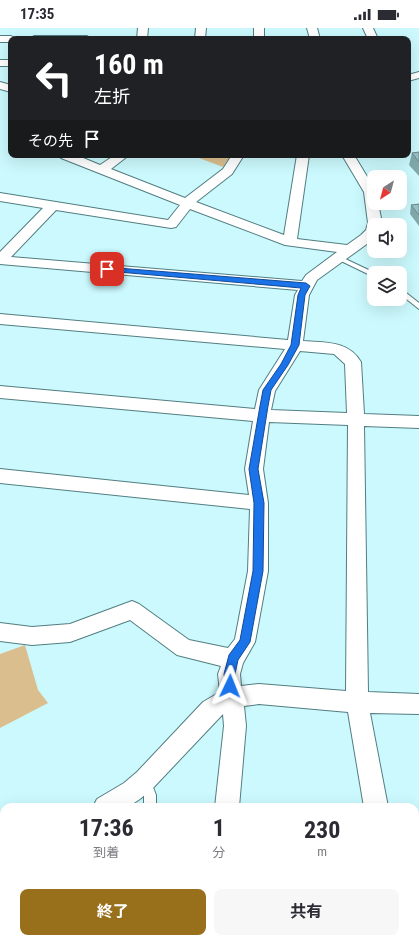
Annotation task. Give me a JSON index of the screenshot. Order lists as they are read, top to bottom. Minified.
{"north":"bottom left","page":{"status":"17:35","turn":["160 m","左折"],"then":"その先","eta":["17:36","到着","1","分","230","m"],"buttons":["終了","共有"]}}
